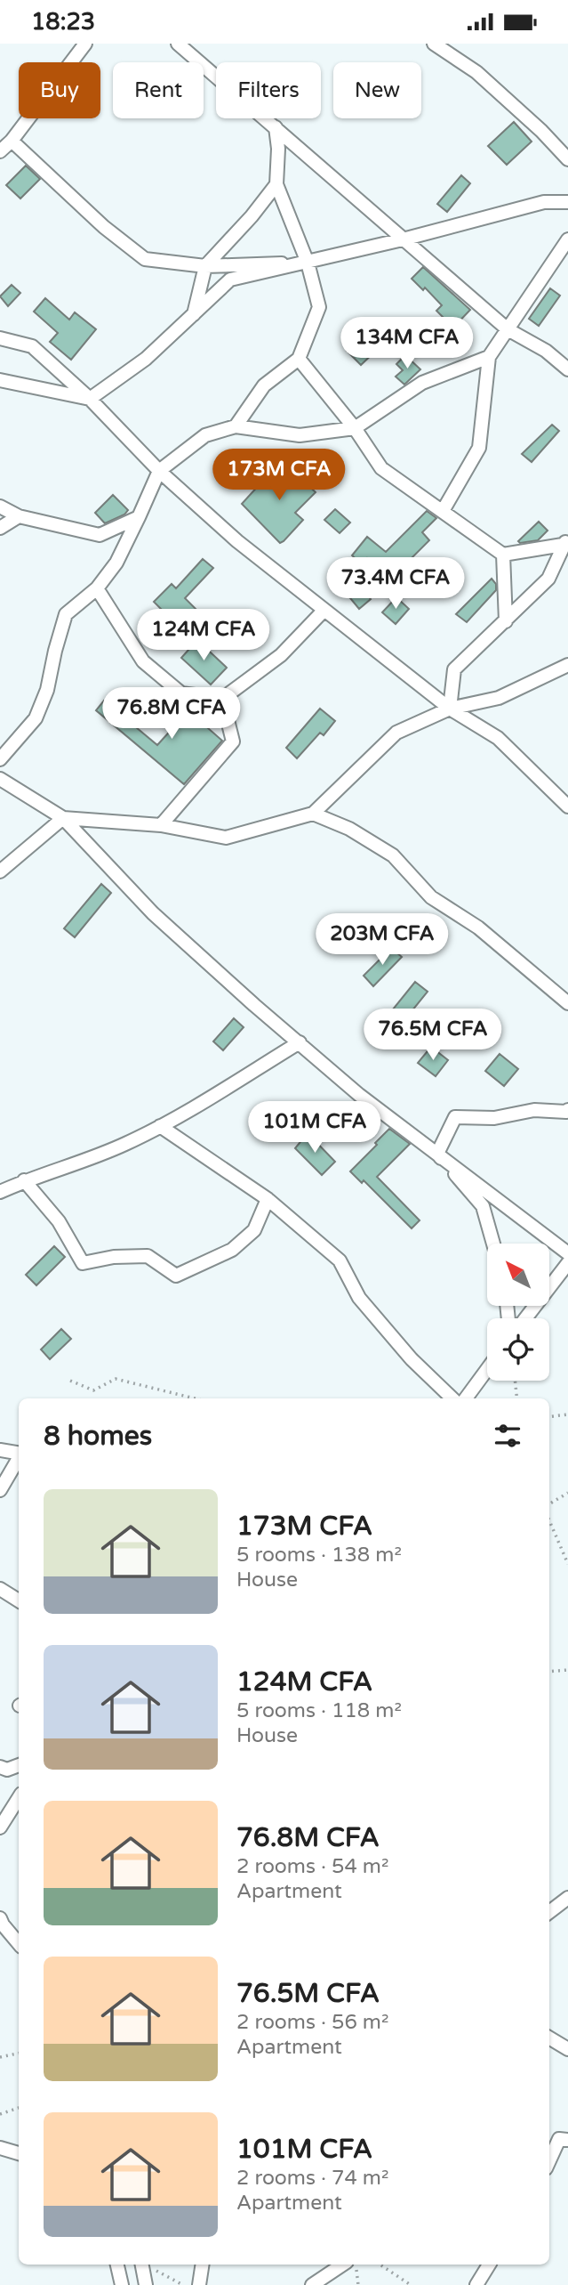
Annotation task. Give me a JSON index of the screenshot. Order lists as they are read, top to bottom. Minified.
{"north":"top left","page":{"status":"18:23","chip":["Buy","Rent","Filters","New"],"price":["134M CFA","173M CFA","73.4M CFA","124M CFA","76.8M CFA","203M CFA","76.5M CFA","101M CFA"],"heading":"8 homes","list":[{"name":"173M CFA","note":"5 rooms · 138 m² · House"},{"name":"124M CFA","note":"5 rooms · 118 m² · House"},{"name":"76.8M CFA","note":"2 rooms · 54 m² · Apartment"},{"name":"76.5M CFA","note":"2 rooms · 56 m² · Apartment"},{"name":"101M CFA","note":"2 rooms · 74 m² · Apartment"}]}}
